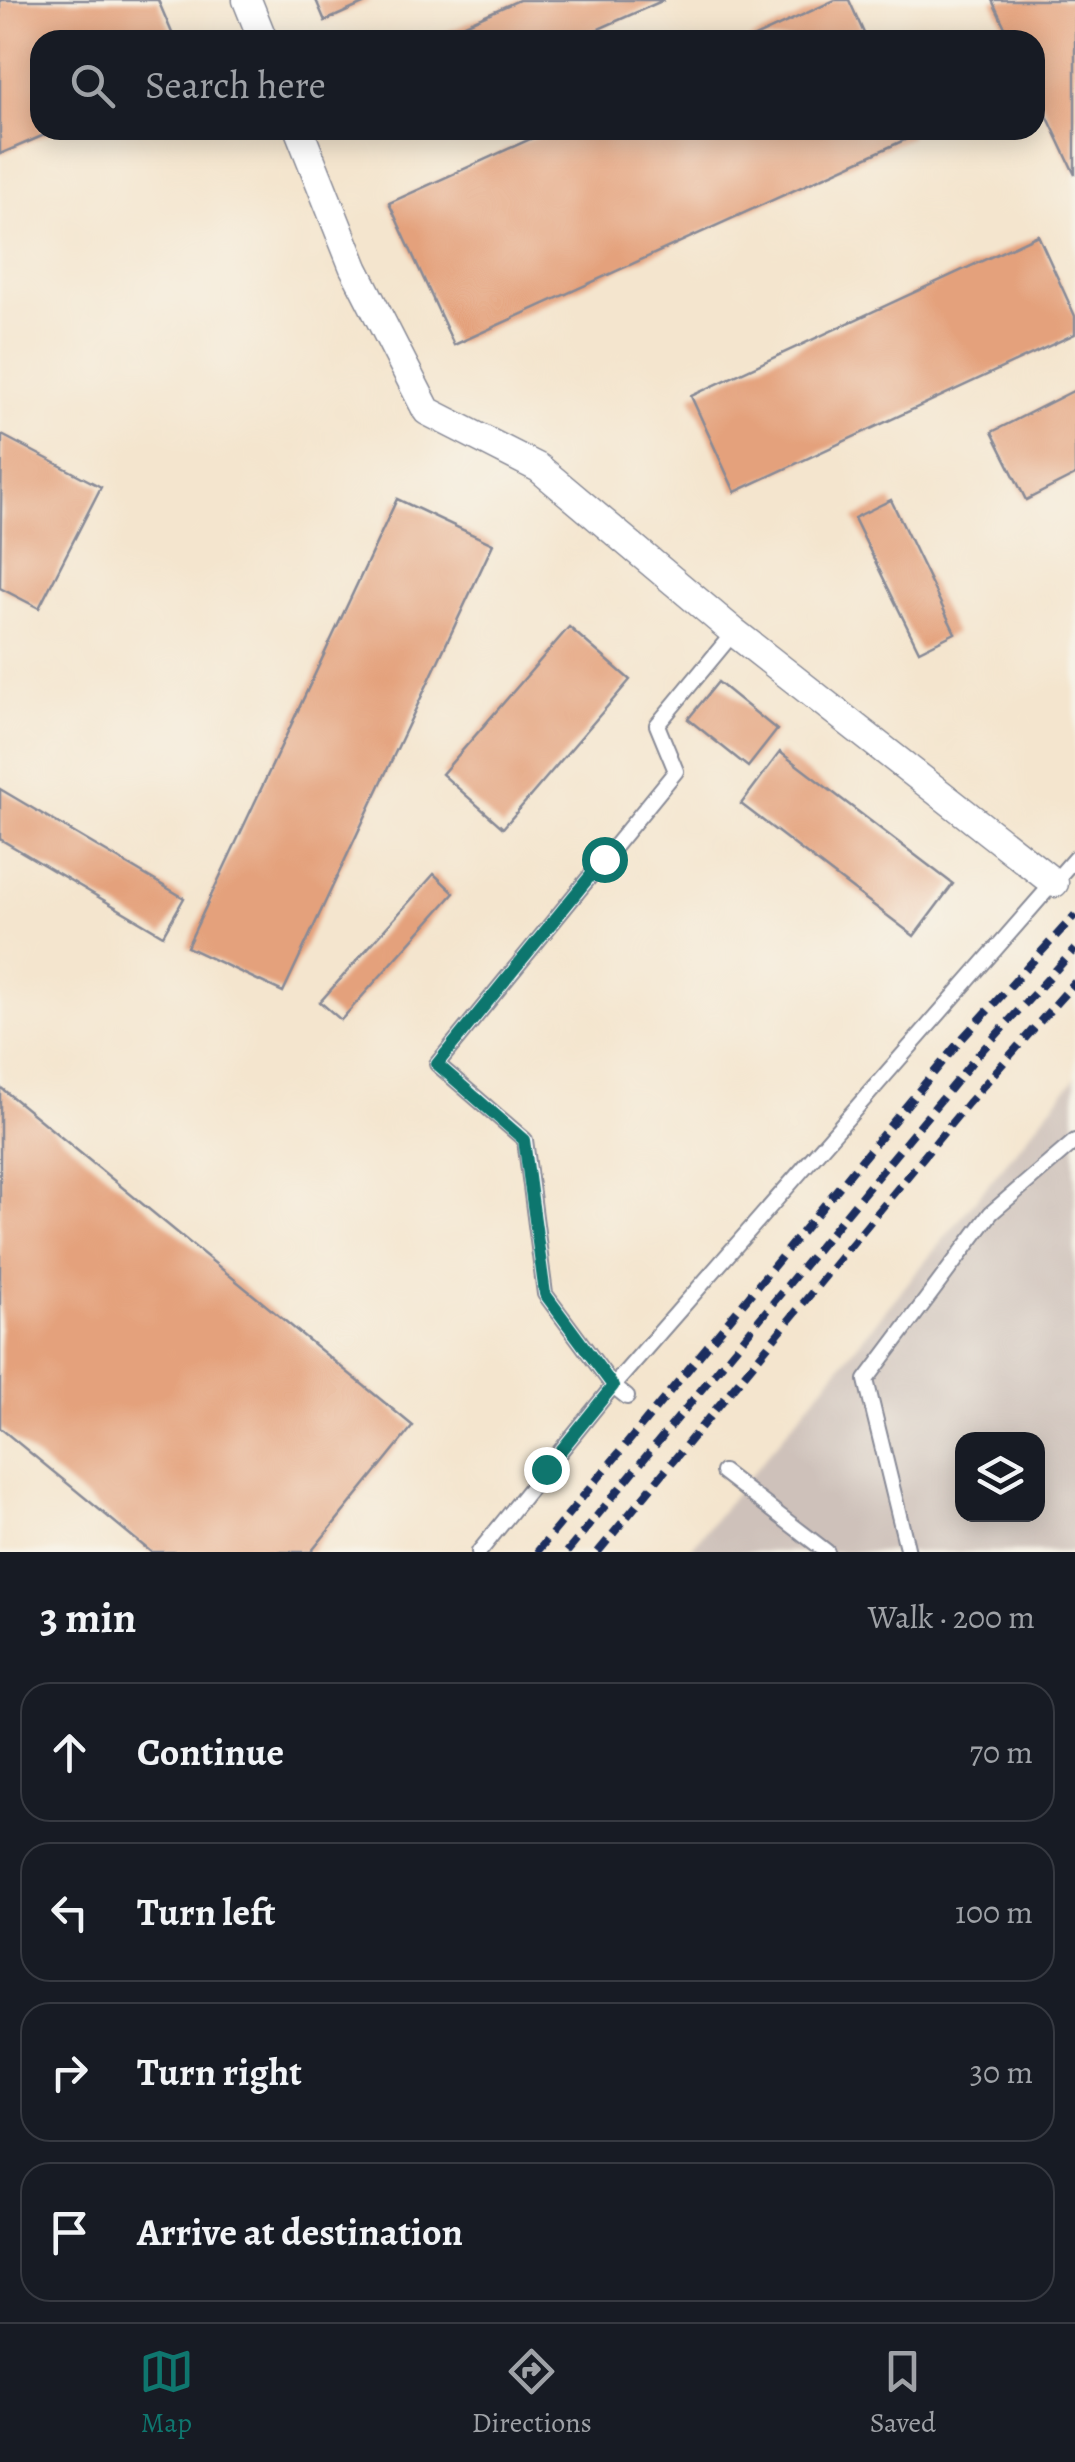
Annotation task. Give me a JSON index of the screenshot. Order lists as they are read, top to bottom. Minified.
{"page":{"search":"Search here","heading":["3 min","Walk · 200 m"],"list":[["Continue","70 m"],["Turn left","100 m"],["Turn right","30 m"],"Arrive at destination"],"nav":["Map","Directions","Saved"]}}
